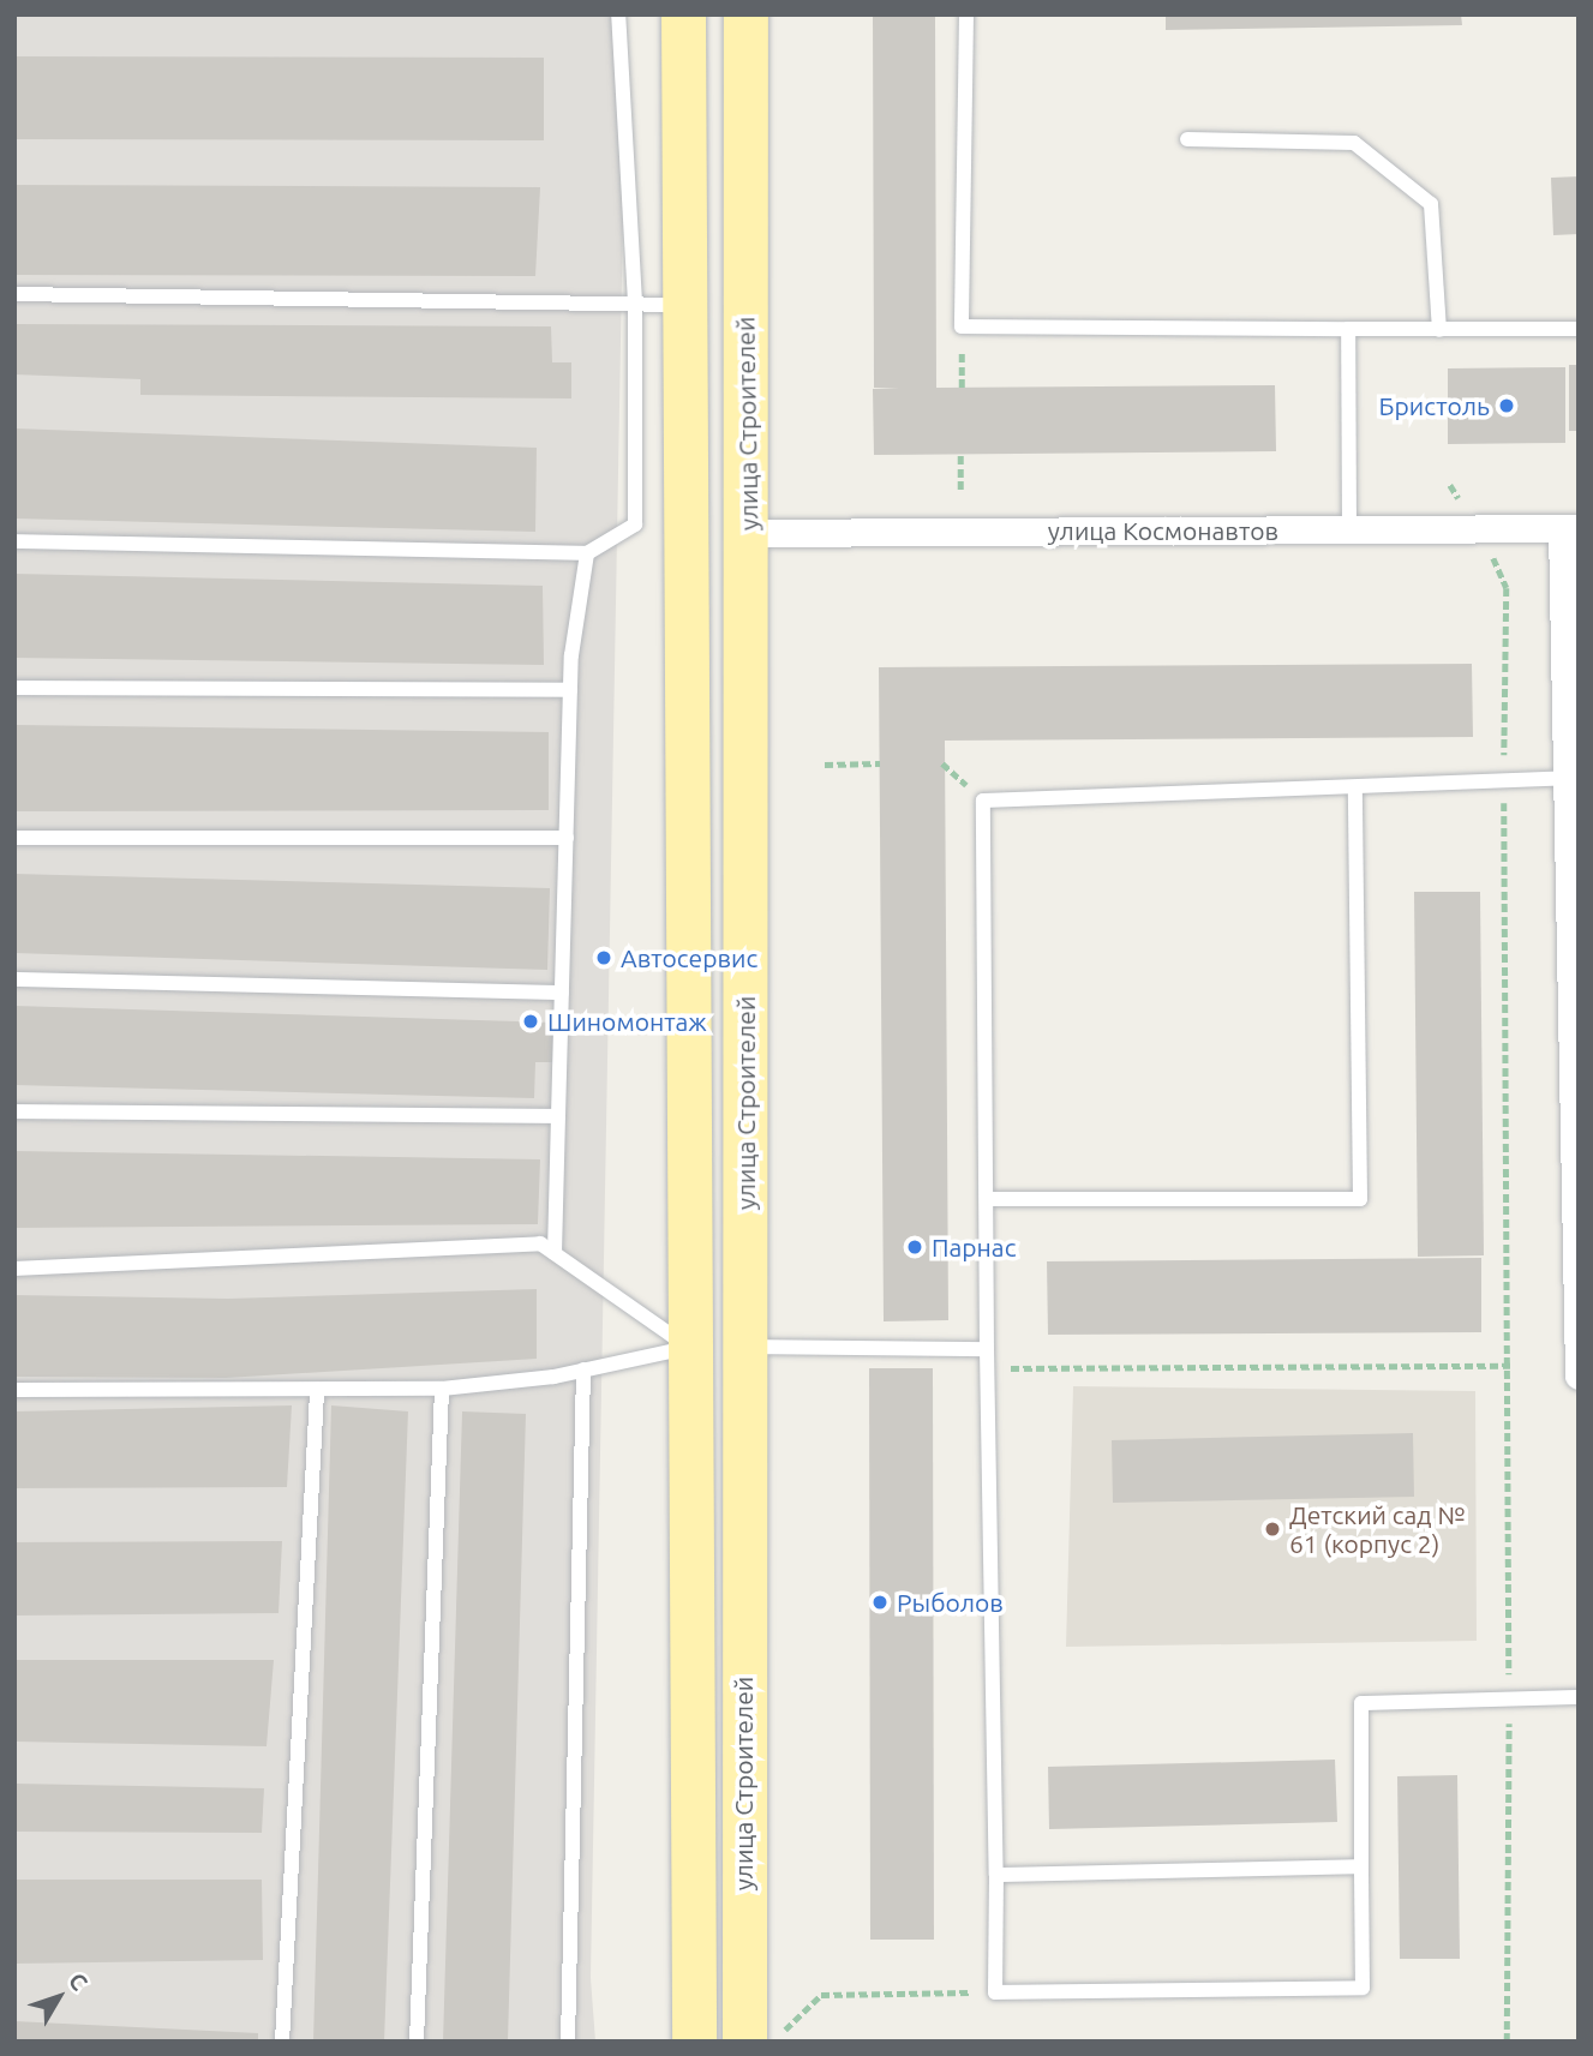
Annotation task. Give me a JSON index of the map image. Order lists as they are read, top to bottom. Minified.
{"streets":{"main road":["улица Строителей"],"street":["улица Космонавтов"]},"crossings":[["улица Строителей","улица Космонавтов"]],"places":["Бристоль","Автосервис","Шиномонтаж","Парнас","Детский сад № 61 (корпус 2)","Рыболов"],"north":"top right"}
